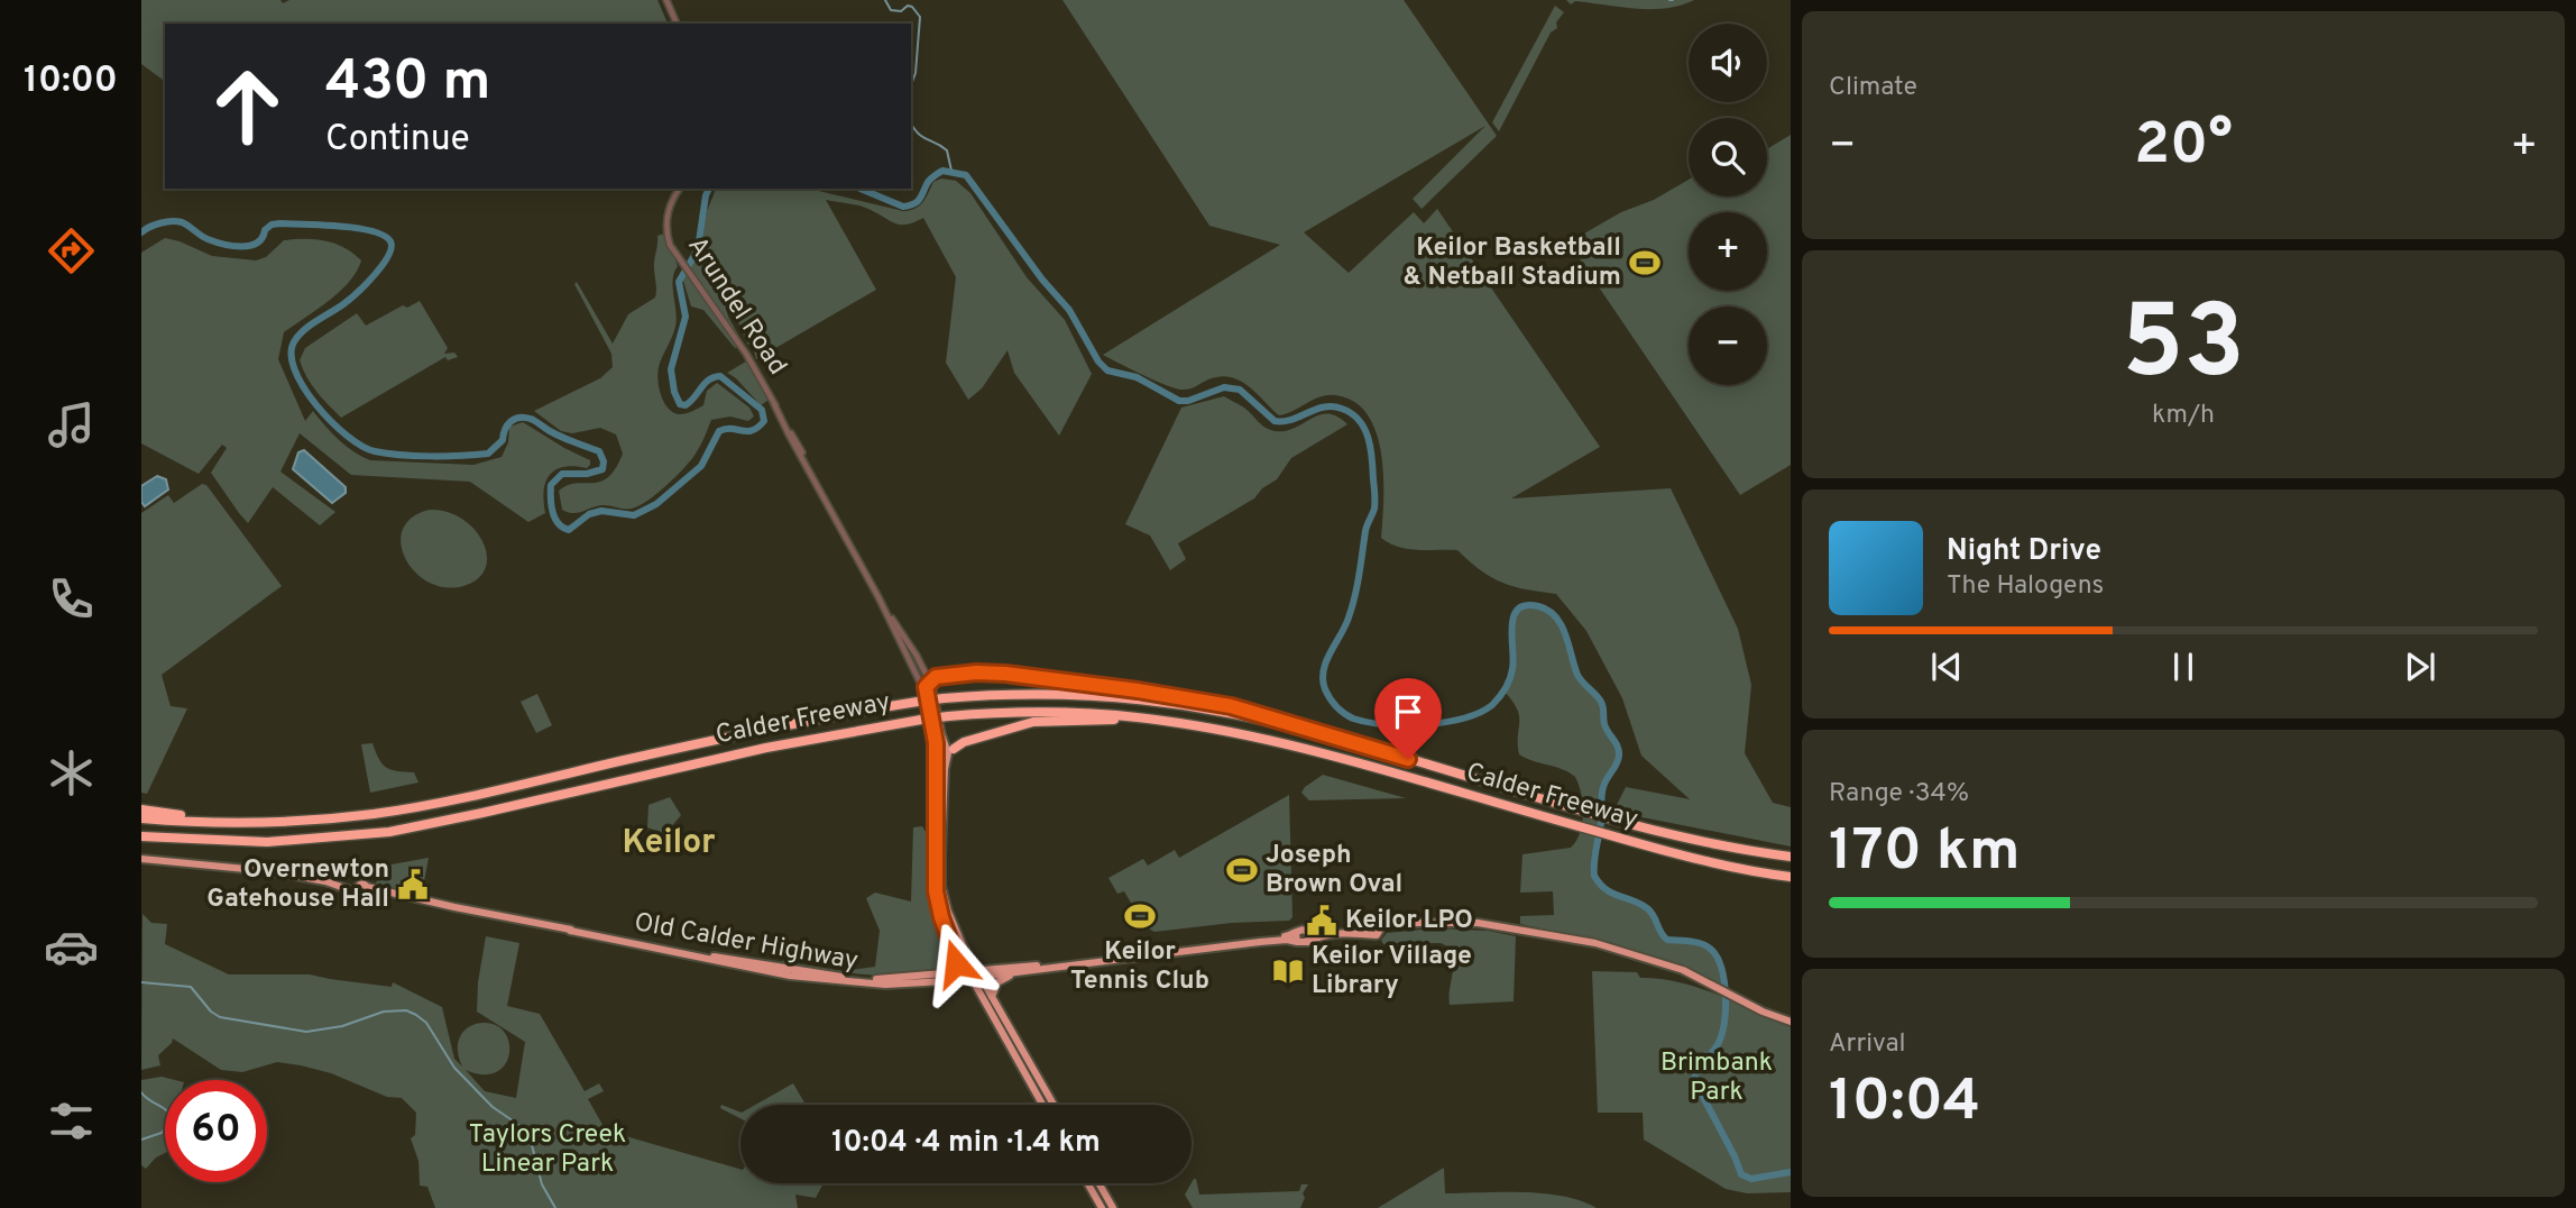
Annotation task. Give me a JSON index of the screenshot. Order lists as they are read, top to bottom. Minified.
{"streets":{"highway":["Calder Freeway"],"main road":["Old Calder Highway"],"street":["Arundel Road"]},"districts":["Keilor"],"parks":["Brimbank Park","Taylors Creek Linear Park"],"places":{"sports":["Keilor Basketball & Netball Stadium","Joseph Brown Oval","Keilor Tennis Club"],"public building":["Overnewton Gatehouse Hall","Keilor LPO"],"library":["Keilor Village Library"]},"page":{"tabs":"10:00","tile":["Climate",["53","km/h"],["Range · 34%","170 km"],["Arrival","10:04"]],"map_buttons":["+","−"],"turn":["430 m","Continue"],"heat":["−","20°","+"],"song":["Night Drive","The Halogens"],"limit":"60","trip":"10:04 · 4 min · 1.4 km"}}
